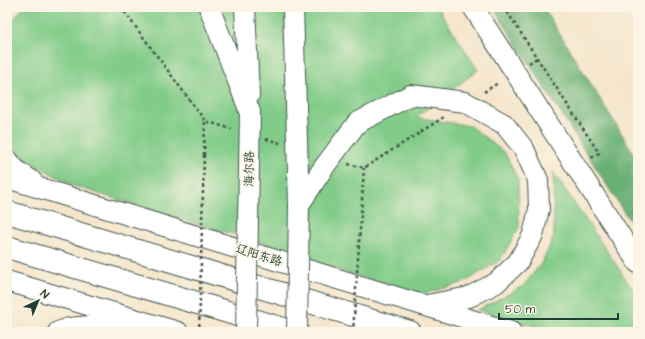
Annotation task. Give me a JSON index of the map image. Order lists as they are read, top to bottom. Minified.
{"streets":{"main road":["海尔路","辽阳东路"]},"scale_bar":"50 m","north":"top right"}
